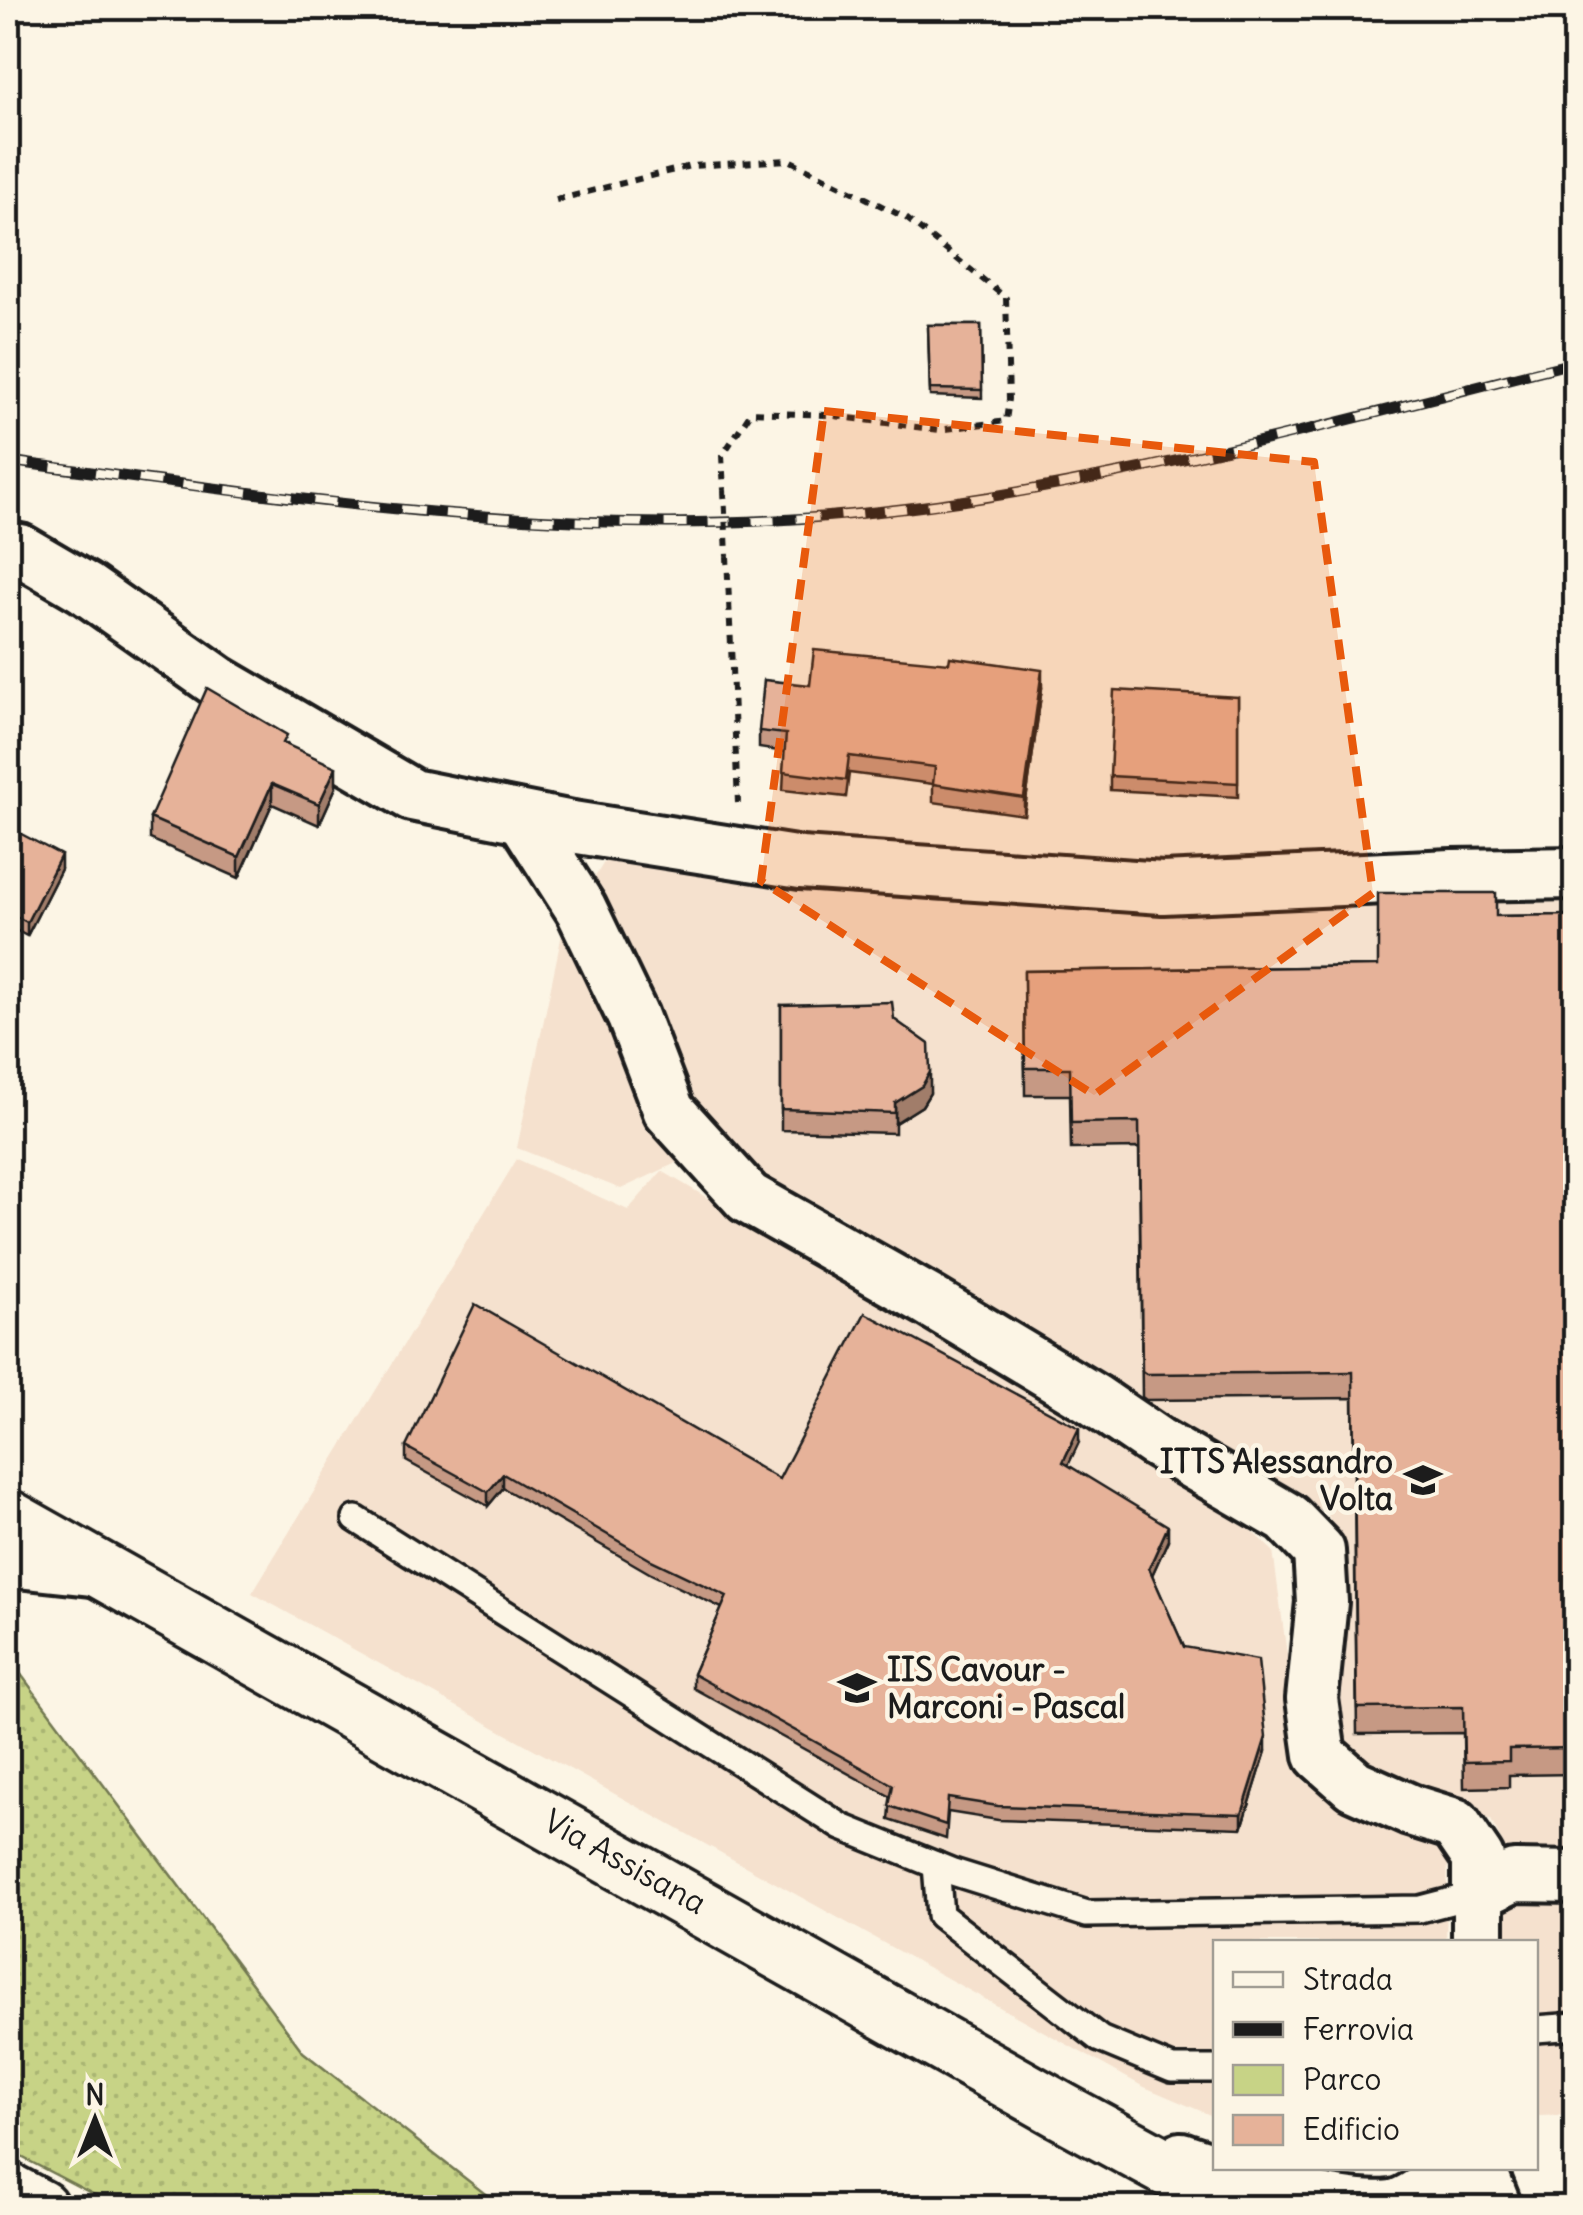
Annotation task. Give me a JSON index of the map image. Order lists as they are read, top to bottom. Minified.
{"streets":{"main road":["Via Assisana"]},"places":{"school or university":["ITTS Alessandro Volta","IIS Cavour - Marconi - Pascal"]},"legend":["Strada","Ferrovia","Parco","Edificio"],"north":"top"}
